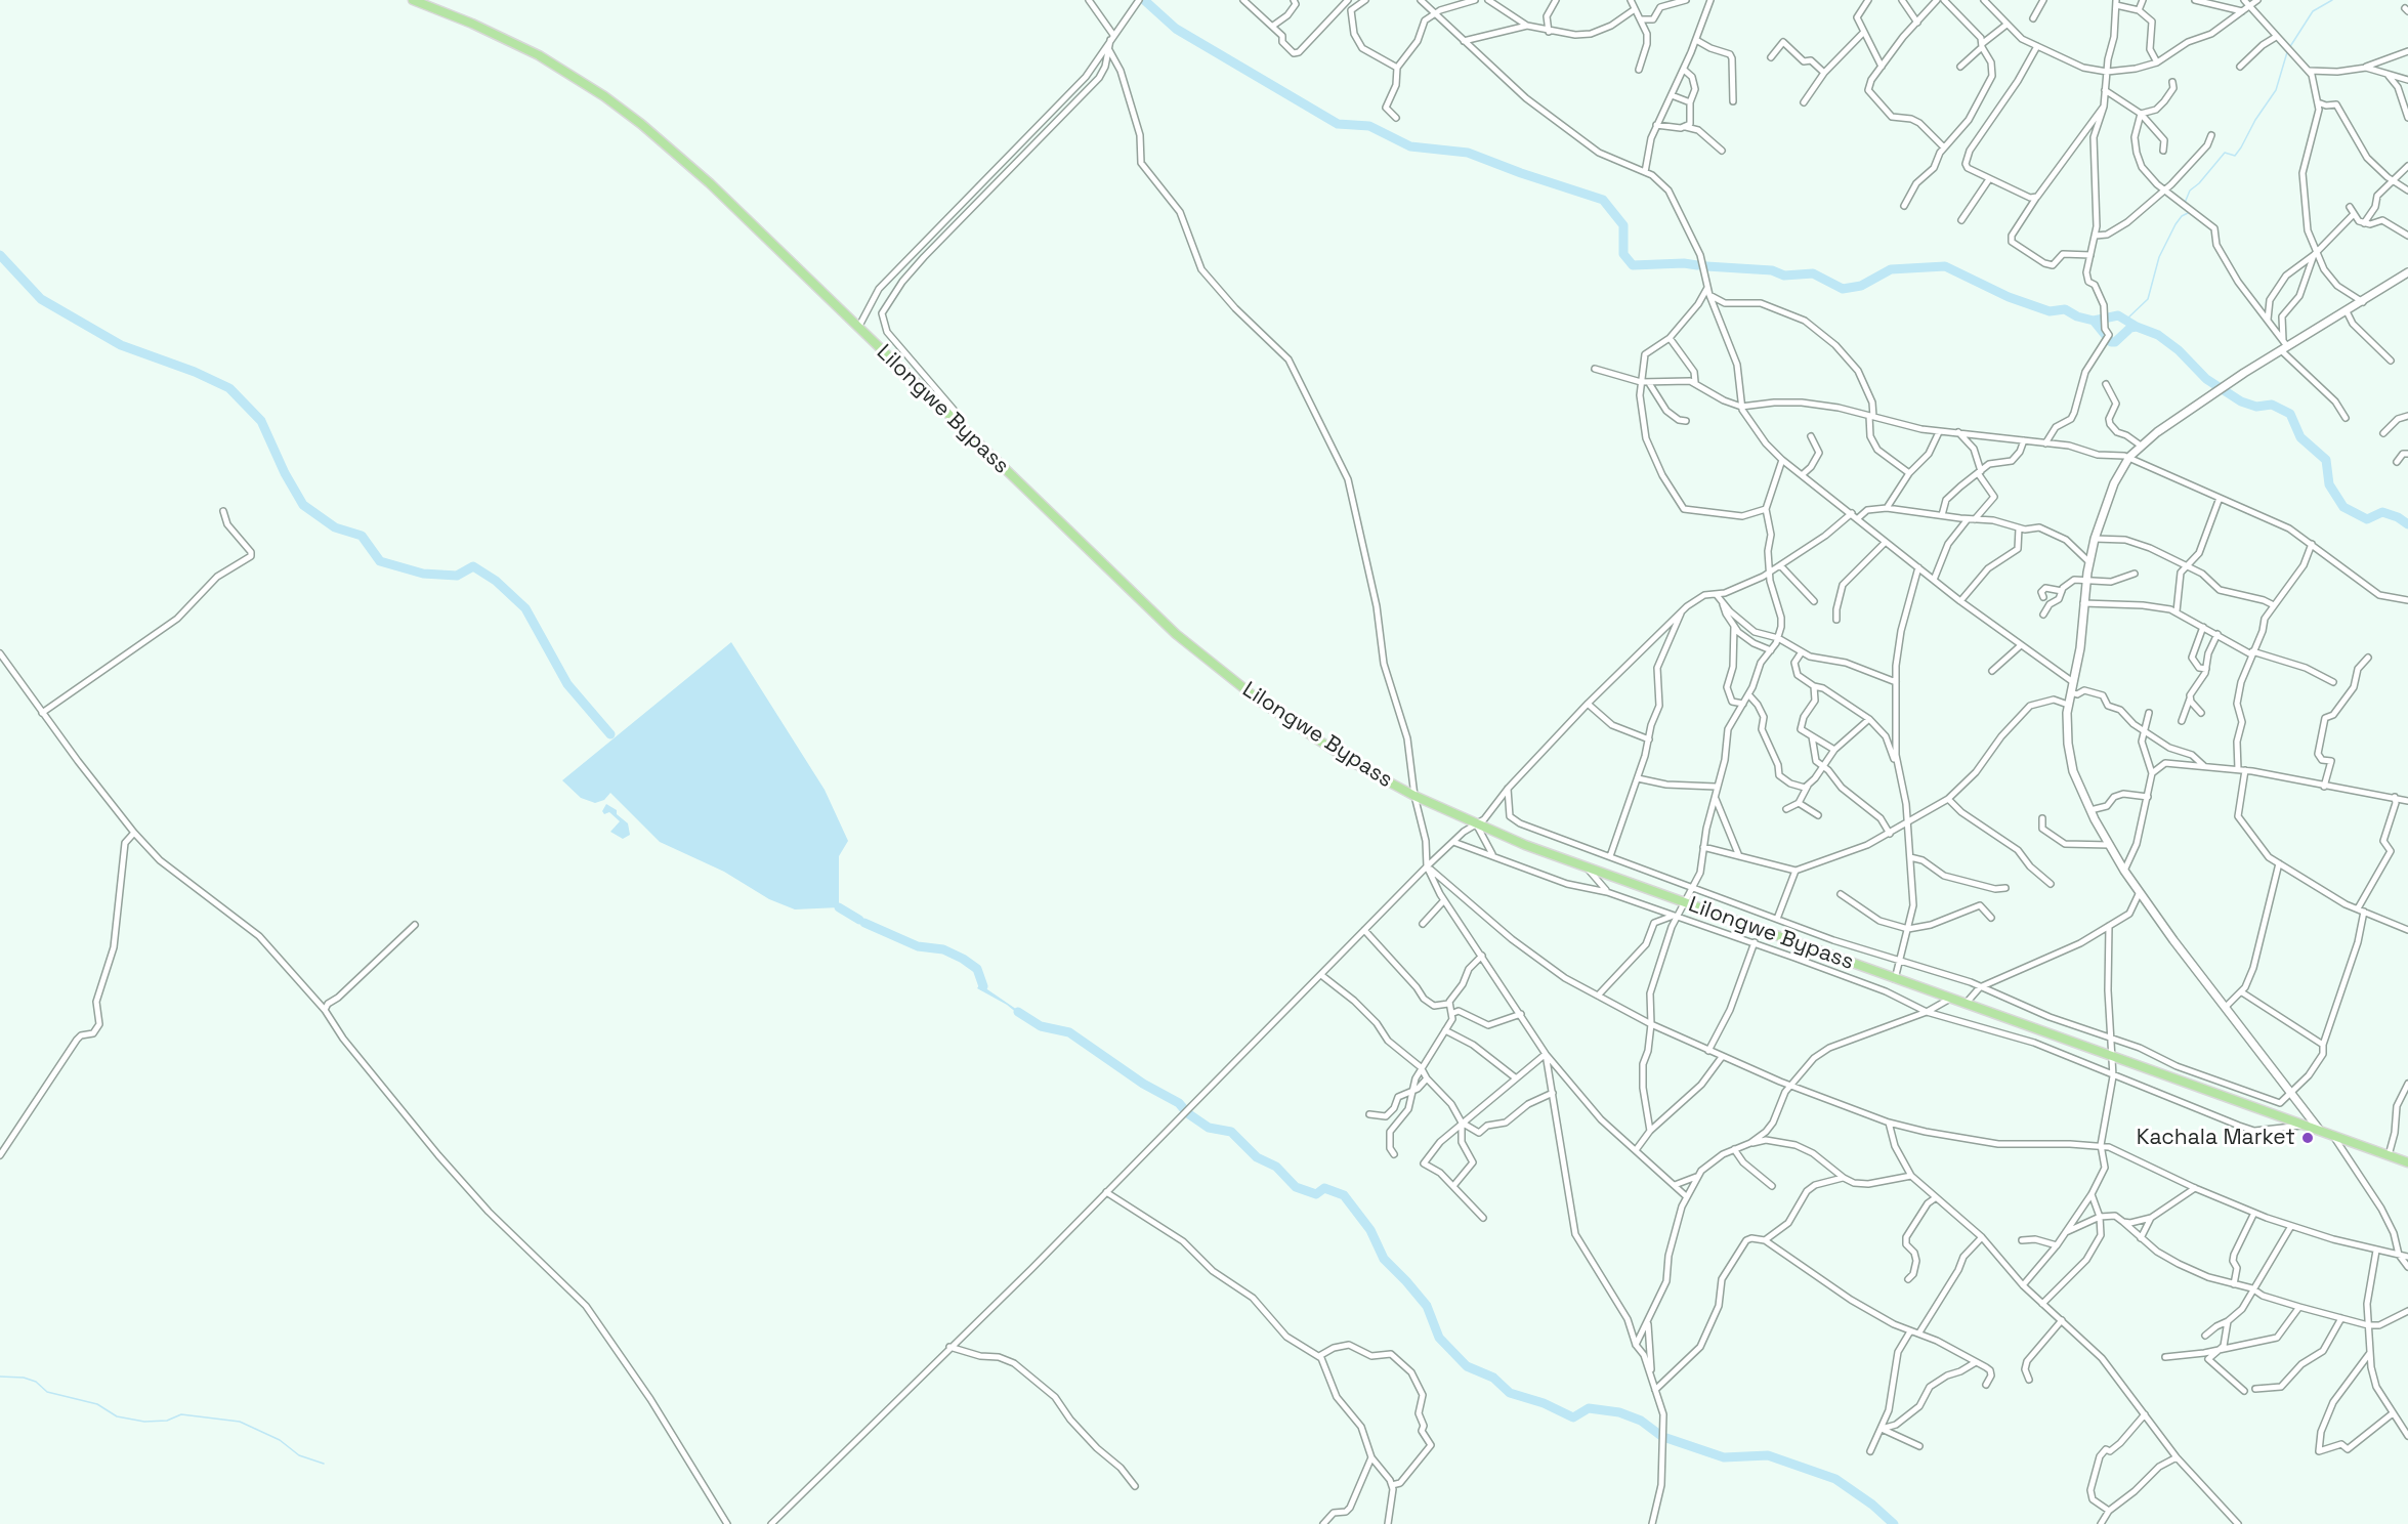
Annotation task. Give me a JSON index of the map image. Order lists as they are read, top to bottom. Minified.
{"streets":{"main road":["Lilongwe Bypass"]},"places":["Kachala Market"]}
